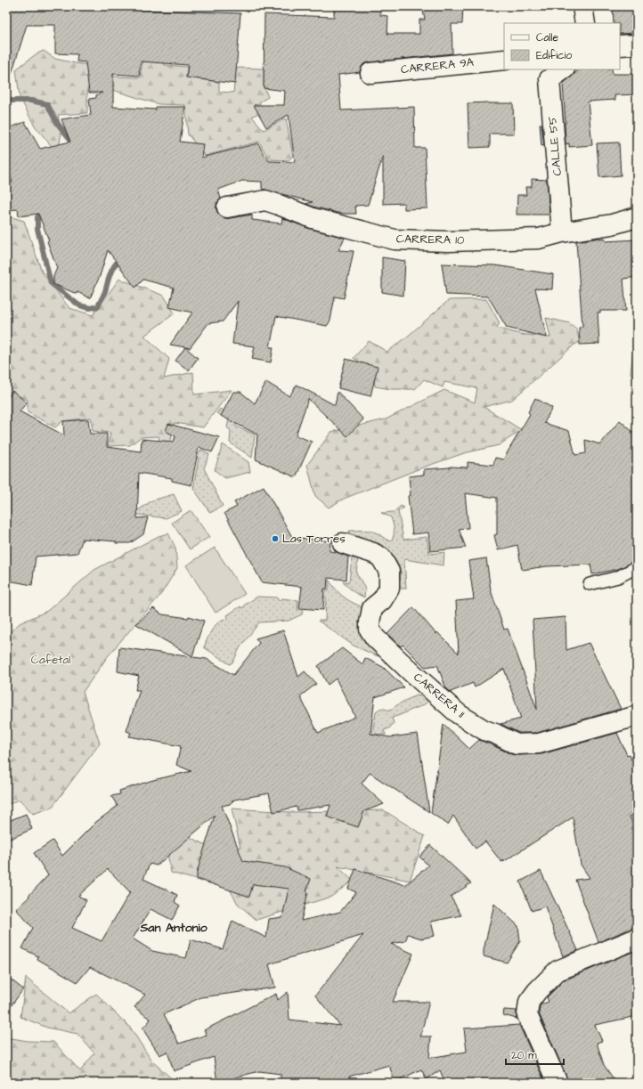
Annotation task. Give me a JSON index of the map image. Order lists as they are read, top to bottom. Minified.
{"streets":{"street":["CARRERA 9A","CALLE 55","CARRERA 10","CARRERA 11"]},"crossings":[["CALLE 55","CARRERA 10"]],"districts":["San Antonio"],"parks":["Cafetal"],"places":["Las Torres"],"legend":["Calle","Edificio"],"scale_bar":"20 m"}
